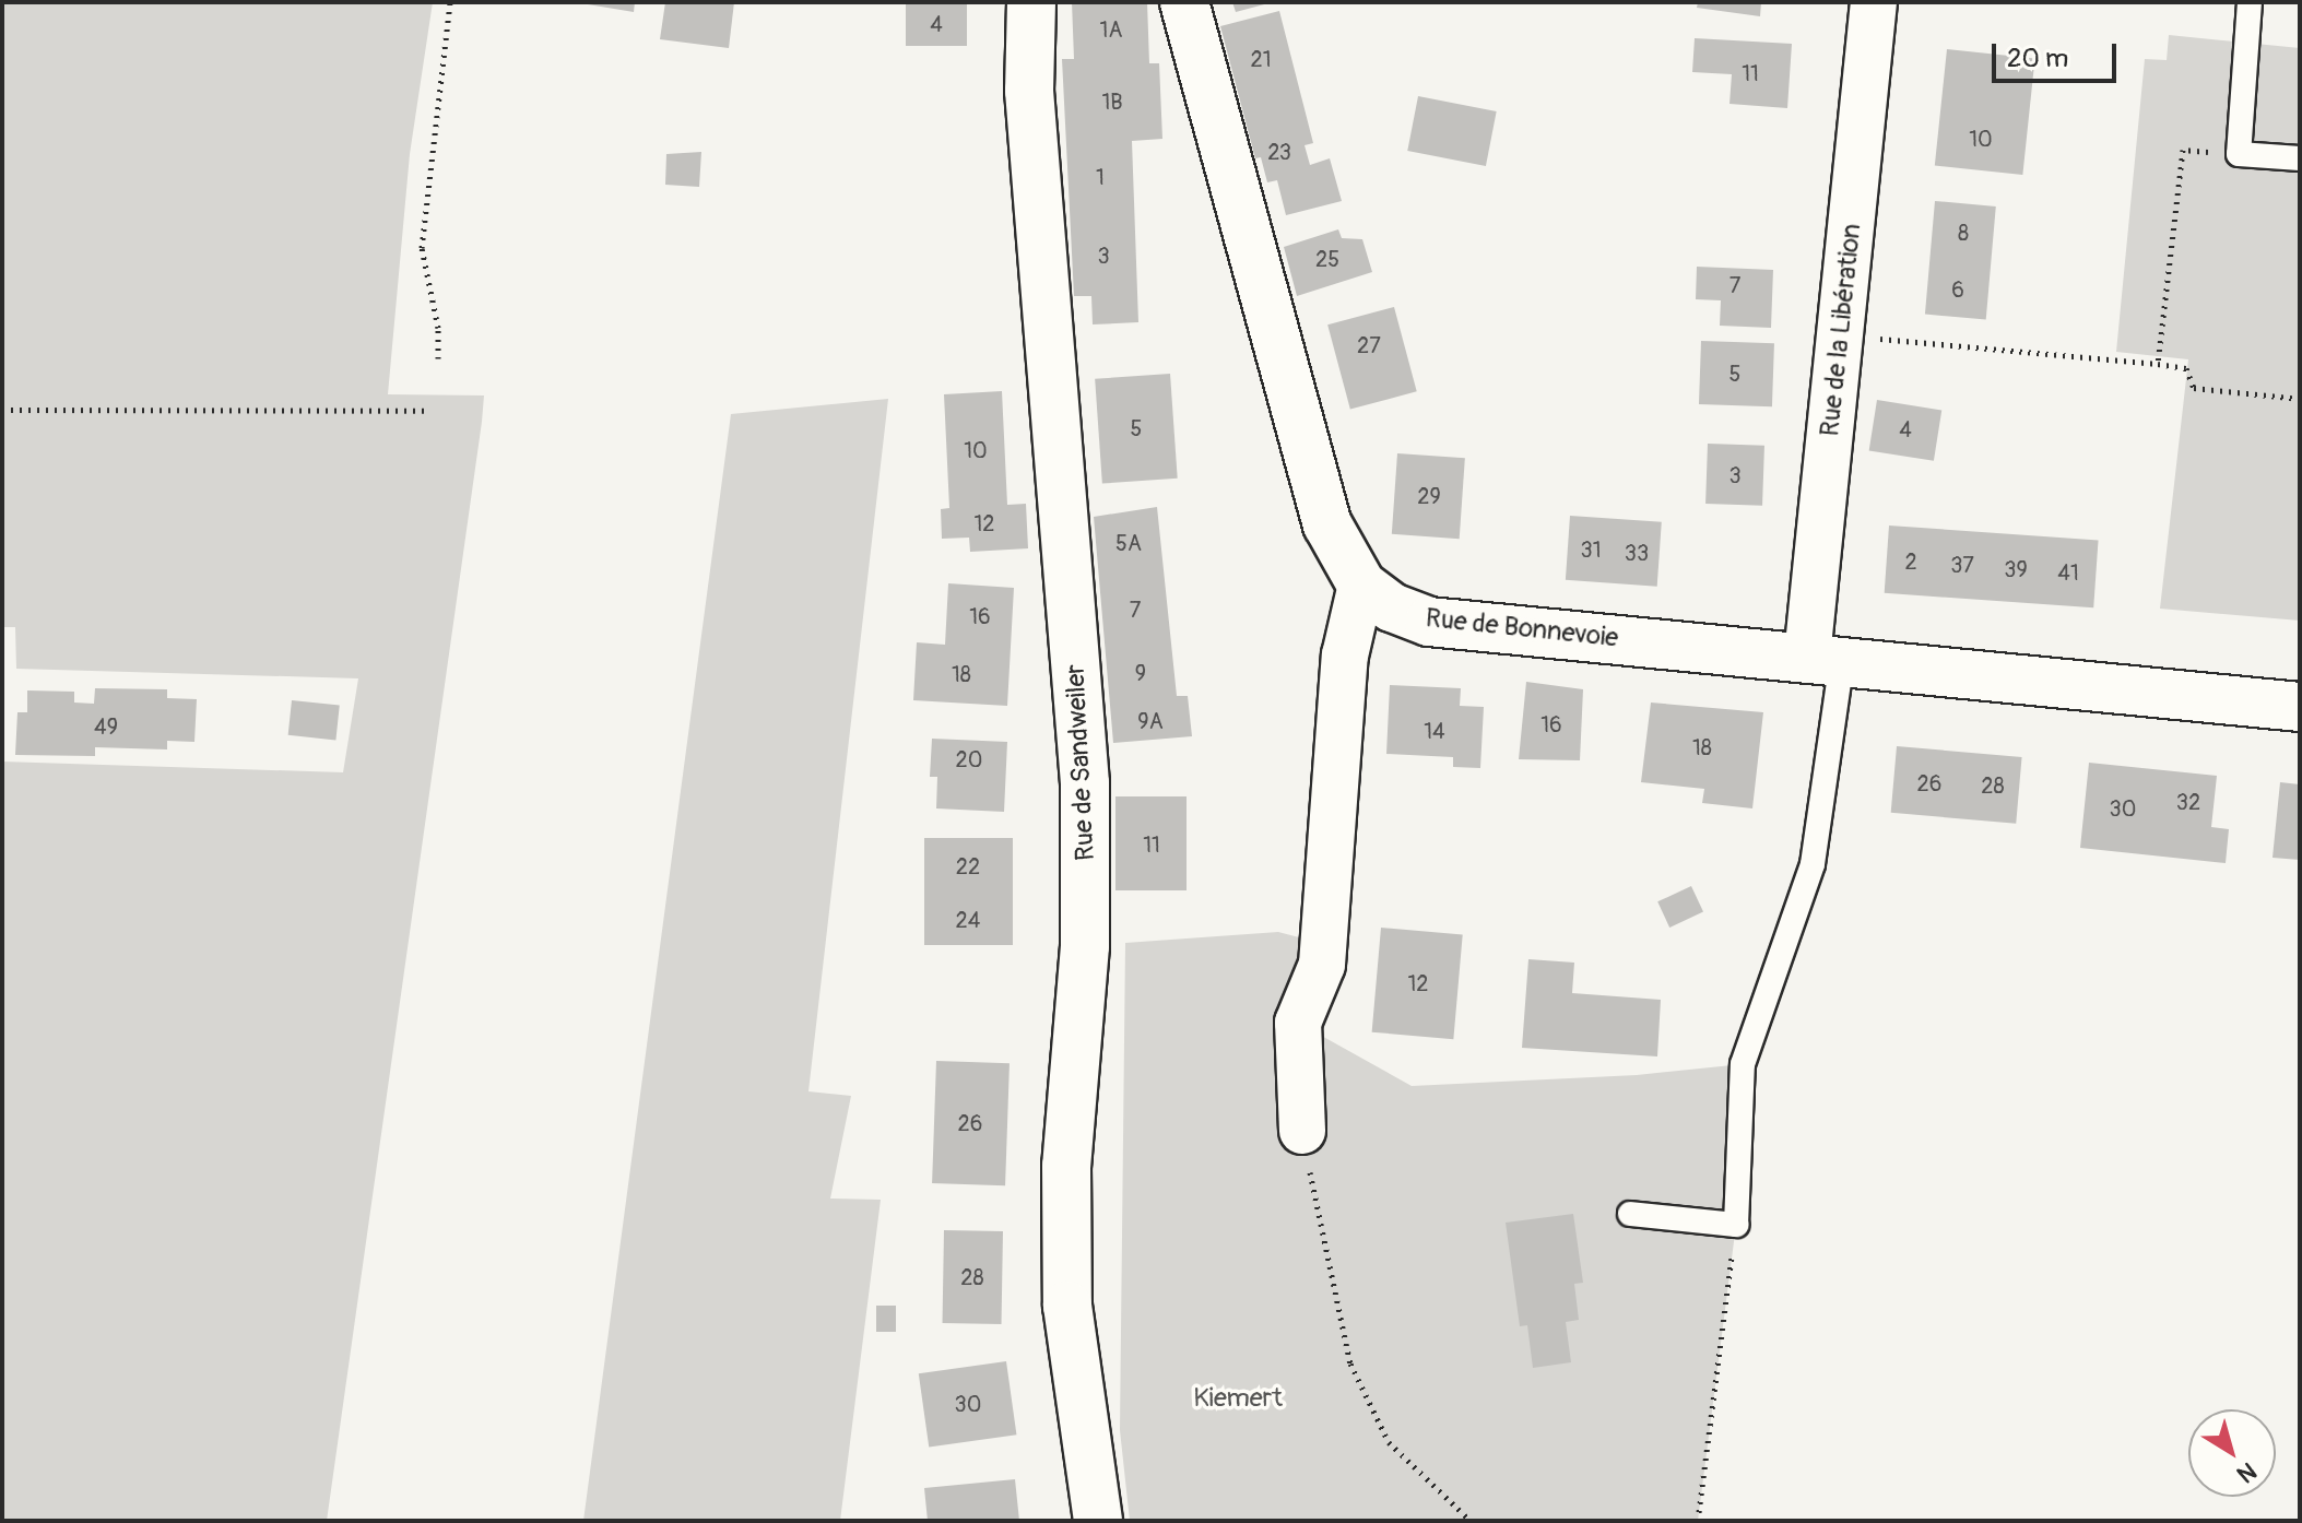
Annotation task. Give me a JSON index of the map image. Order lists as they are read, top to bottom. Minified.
{"streets":{"main road":["Rue de Bonnevoie","Rue de Sandweiler"],"street":["Rue de la Libération"]},"crossings":[["Rue de la Libération","Rue de Bonnevoie"]],"parks":["Kiemert"],"house_numbers":["4","1A","21","11","1B","10","23","1","8","3","25","7","6","27","5","5","4","10","3","29","12","5A","31","33","2","37","39","41","7","16","9","18","9A","16","49","14","18","20","26","28","32","30","11","22","24","12","26","28","30"],"scale_bar":"20 m","north":"bottom right"}
